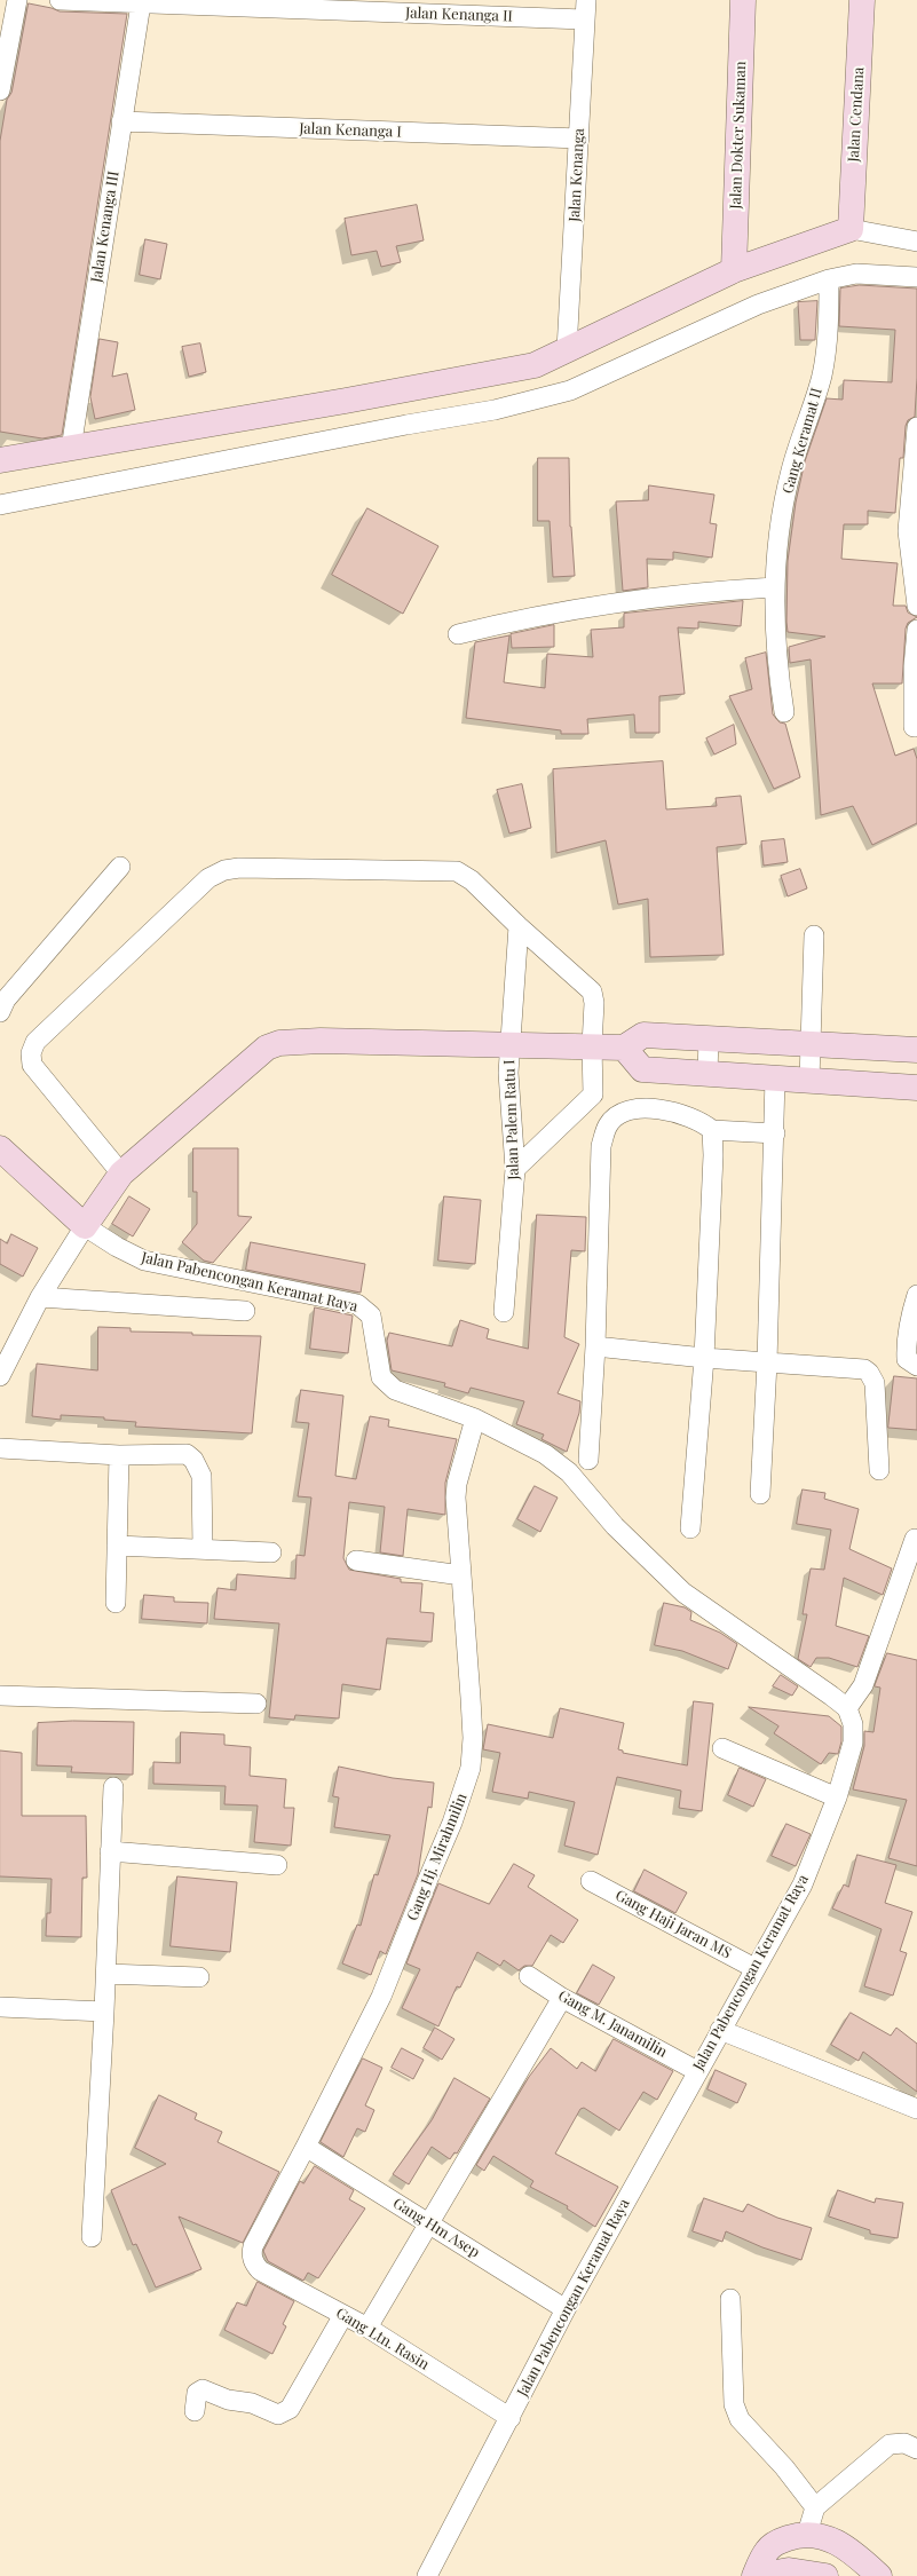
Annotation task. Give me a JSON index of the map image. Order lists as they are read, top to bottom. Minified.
{"streets":{"street":["Jalan Kenanga II","Jalan Cendana","Jalan Kenanga I","Jalan Dokter Sukaman","Jalan Kenanga","Jalan Kenanga III","Gang Keramat II","Jalan Palem Ratu I","Jalan Pabencongan Keramat Raya","Gang Hj. Mirahmilin","Gang Haji Jaran MS","Gang M. Janamilin","Gang Hm Asep","Gang Ltn. Rasin"]},"crossings":[["Jalan Kenanga II","Jalan Kenanga"],["Jalan Kenanga II","Jalan Kenanga III"],["Jalan Kenanga I","Jalan Kenanga"],["Jalan Kenanga I","Jalan Kenanga III"],["Jalan Pabencongan Keramat Raya","Gang Hj. Mirahmilin"],["Jalan Pabencongan Keramat Raya","Gang Haji Jaran MS"],["Jalan Pabencongan Keramat Raya","Gang M. Janamilin"],["Jalan Pabencongan Keramat Raya","Gang Hm Asep"],["Jalan Pabencongan Keramat Raya","Gang Ltn. Rasin"],["Gang Hj. Mirahmilin","Gang Hm Asep"],["Gang Hj. Mirahmilin","Gang Ltn. Rasin"]]}
